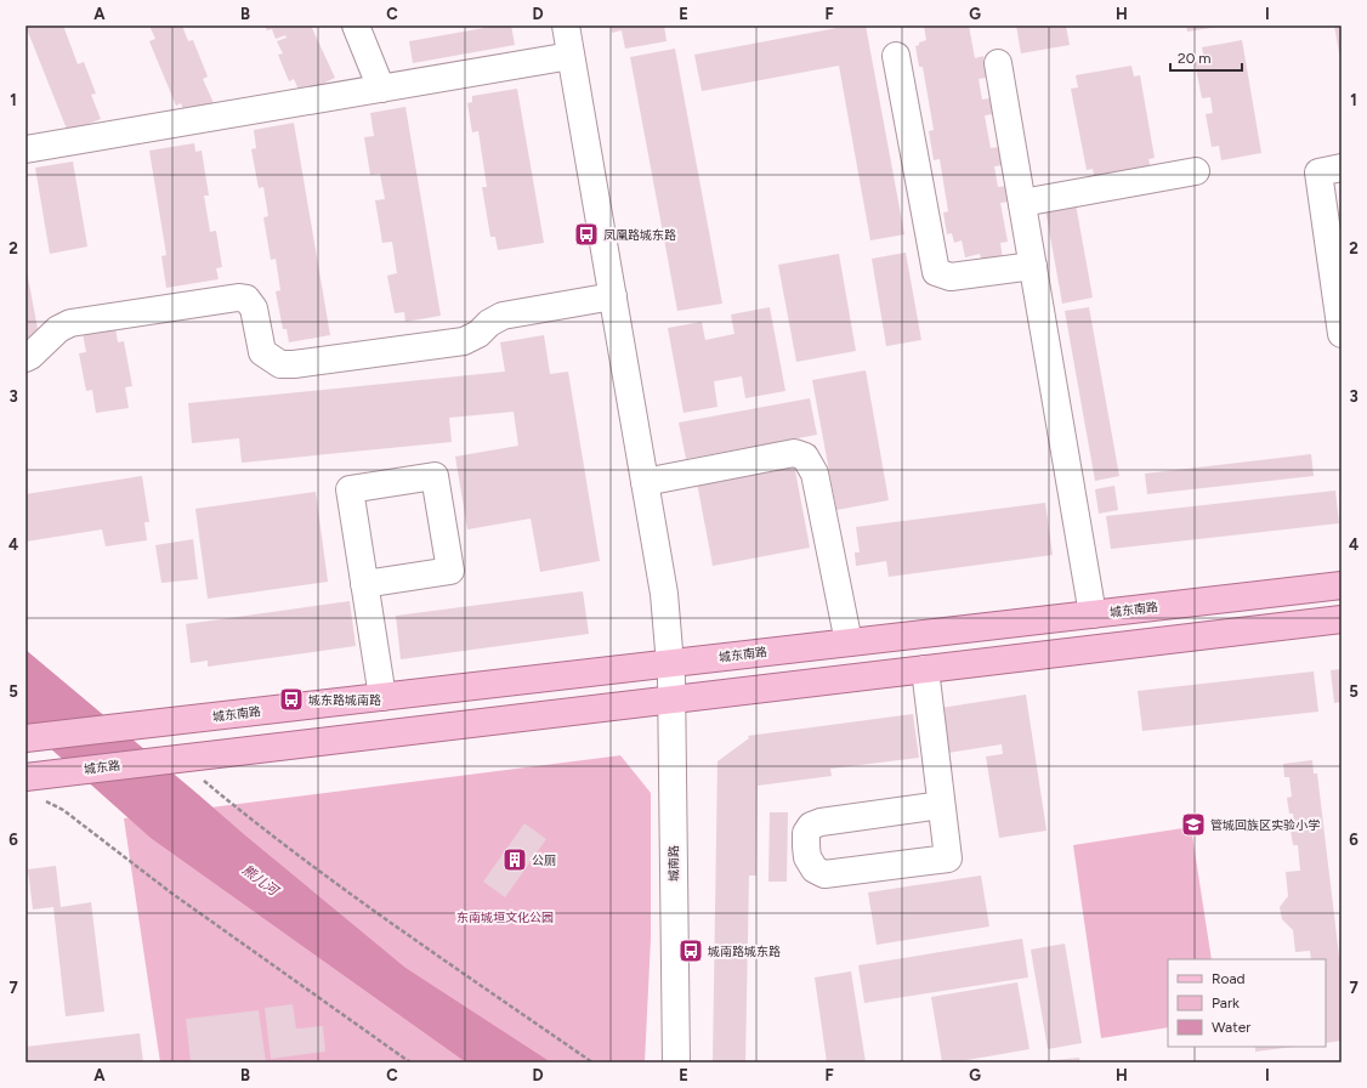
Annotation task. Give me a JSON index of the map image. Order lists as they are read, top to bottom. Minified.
{"streets":{"main road":["城东南路","城东路"],"street":["城南路"]},"crossings":[["城东南路","城南路"]],"water":["熊儿河"],"parks":["东南城垣文化公园"],"places":{"bus stop":["凤凰路城东路","城东路城南路","城南路城东路"],"school or university":["管城回族区实验小学"],"building":["公厕"]},"legend":["Road","Park","Water"],"scale_bar":"20 m","grid":{"columns":["A","B","C","D","E","F","G","H","I"],"rows":["1","2","3","4","5","6","7"]}}
